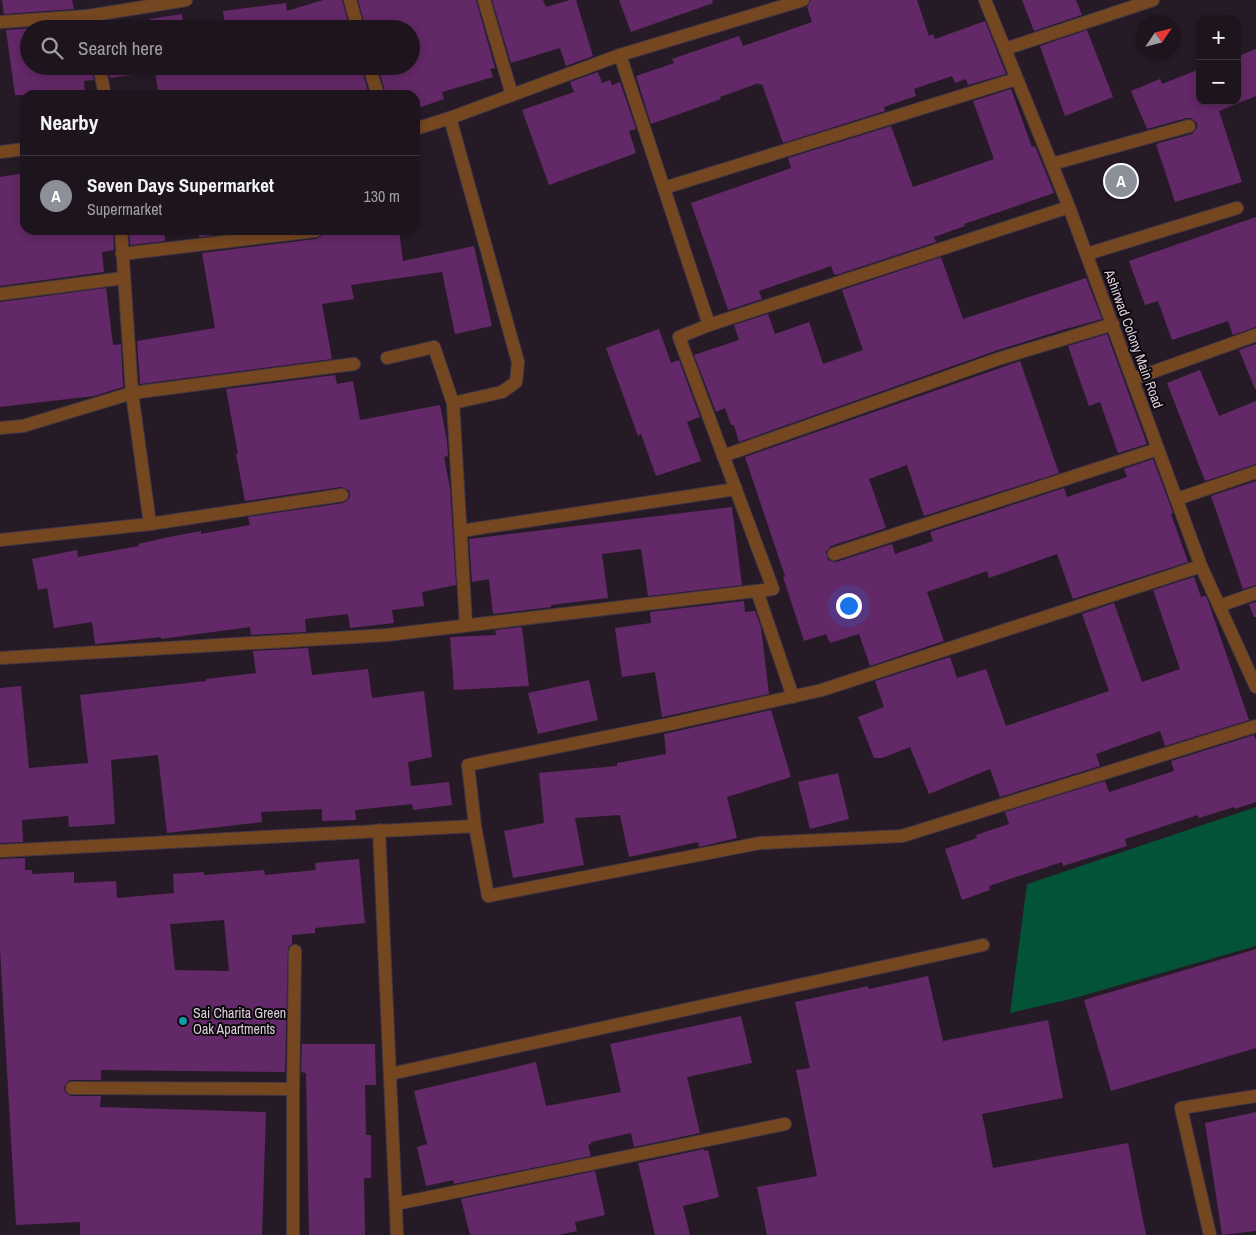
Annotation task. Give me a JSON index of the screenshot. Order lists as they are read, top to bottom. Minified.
{"streets":{"street":["Ashirwad Colony Main Road"]},"places":["Sai Charita Green Oak Apartments"],"north":"top right","page":{"map_buttons":["+","−"],"search":"Search here","heading":"Nearby","list":[{"mark":"A","name":"Seven Days Supermarket","note":"Supermarket","value":"130 m"}],"pins":"A"}}
